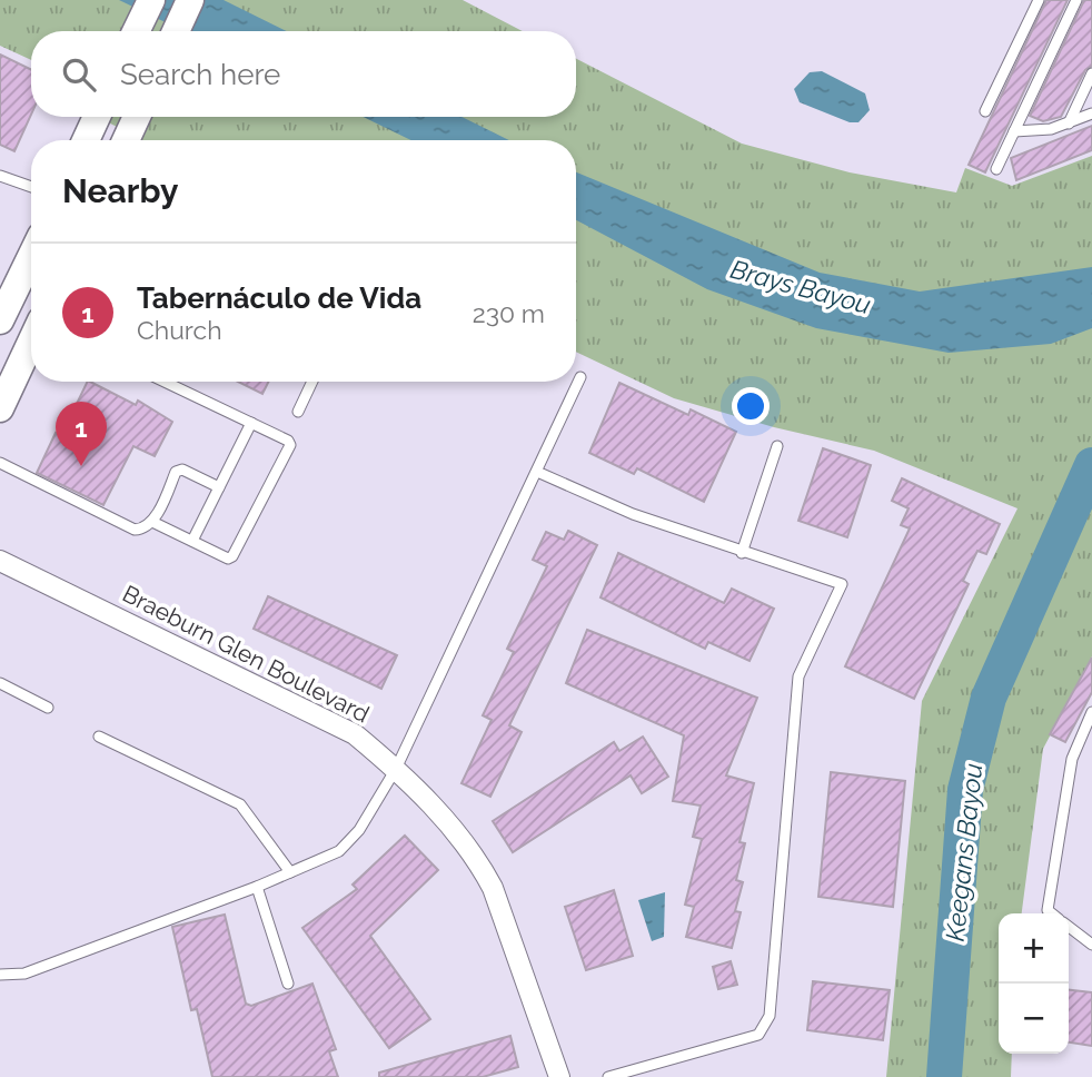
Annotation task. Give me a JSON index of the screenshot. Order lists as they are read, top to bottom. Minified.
{"streets":{"street":["Braeburn Glen Boulevard"]},"water":["Brays Bayou","Keegans Bayou"],"page":{"search":"Search here","heading":"Nearby","list":[{"mark":"1","name":"Tabernáculo de Vida","note":"Church","value":"230 m"}],"pins":"1","map_buttons":["+","−"]}}
